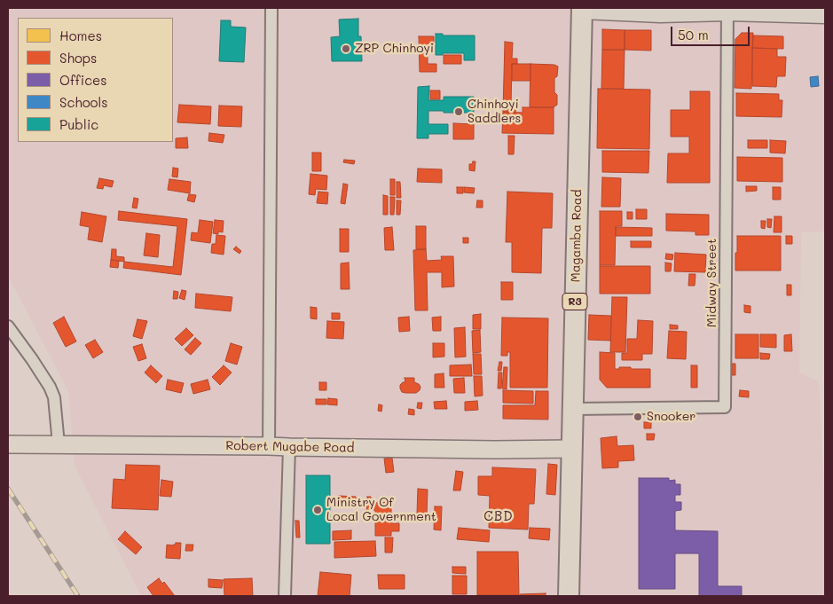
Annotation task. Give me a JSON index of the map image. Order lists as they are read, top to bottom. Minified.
{"streets":{"highway":["Magamba Road","R3"],"main road":["Robert Mugabe Road"],"street":["Midway Street"]},"crossings":[["Magamba Road","Midway Street"],["Magamba Road","Robert Mugabe Road"]],"districts":["CBD"],"places":["ZRP Chinhoyi","Chinhoyi Saddlers","Snooker","Ministry Of Local Government"],"legend":["Homes","Shops","Offices","Schools","Public"],"scale_bar":"50 m"}
